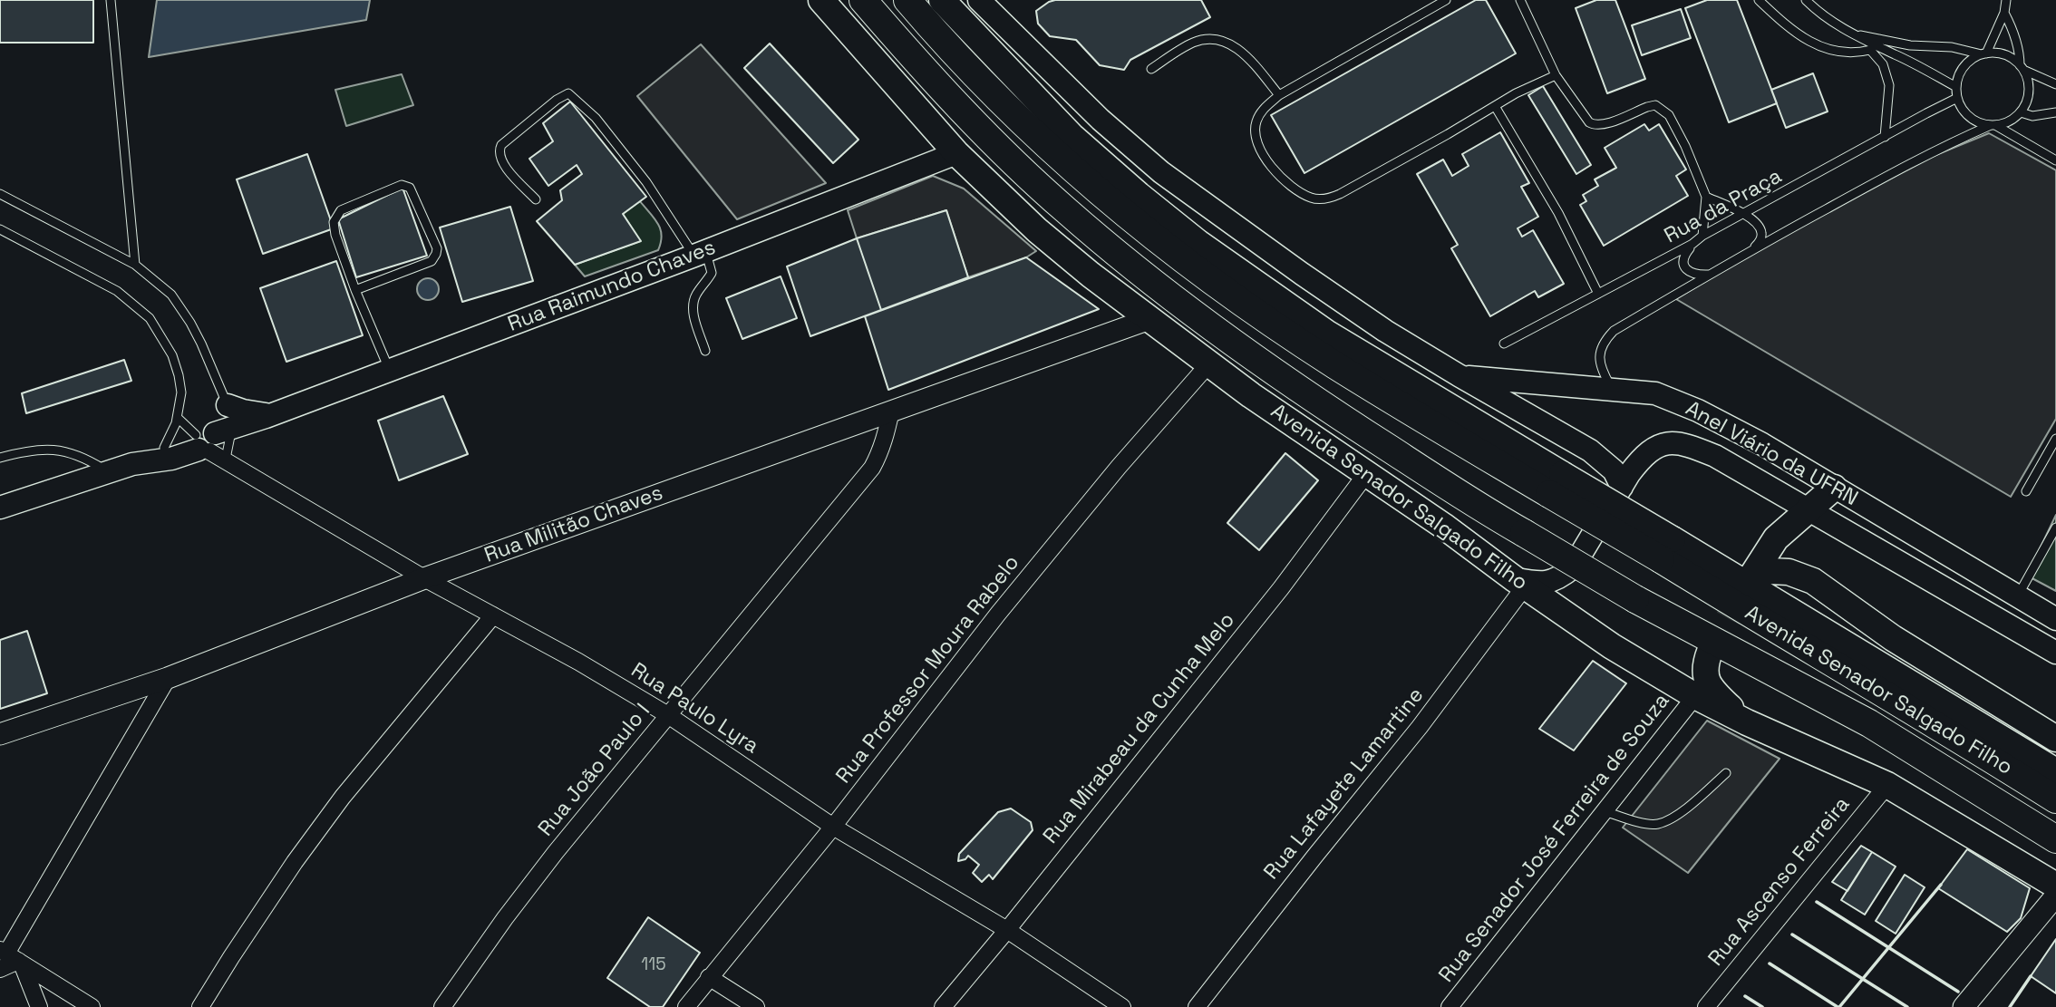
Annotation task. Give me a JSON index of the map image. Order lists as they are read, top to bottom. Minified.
{"streets":{"highway":["Avenida Senador Salgado Filho"],"main road":["Rua Raimundo Chaves","Anel Viário da UFRN"],"street":["Rua Militão Chaves","Rua Professor Moura Rabelo","Rua Paulo Lyra","Rua Mirabeau da Cunha Melo","Rua João Paulo I","Rua Lafayete Lamartine","Rua Senador José Ferreira de Souza","Rua Ascenso Ferreira"],"lane":["Rua da Praça"]},"crossings":[["Rua Raimundo Chaves","Avenida Senador Salgado Filho"],["Rua Raimundo Chaves","Rua Paulo Lyra"],["Anel Viário da UFRN","Avenida Senador Salgado Filho"],["Anel Viário da UFRN","Rua Lafayete Lamartine"],["Avenida Senador Salgado Filho","Rua Militão Chaves"],["Avenida Senador Salgado Filho","Rua Professor Moura Rabelo"],["Avenida Senador Salgado Filho","Rua Mirabeau da Cunha Melo"],["Avenida Senador Salgado Filho","Rua Lafayete Lamartine"],["Avenida Senador Salgado Filho","Rua Senador José Ferreira de Souza"],["Avenida Senador Salgado Filho","Rua Ascenso Ferreira"],["Rua Militão Chaves","Rua Paulo Lyra"],["Rua Militão Chaves","Rua João Paulo I"],["Rua Professor Moura Rabelo","Rua Paulo Lyra"],["Rua Paulo Lyra","Rua Mirabeau da Cunha Melo"],["Rua Paulo Lyra","Rua João Paulo I"]],"house_numbers":["115"]}
